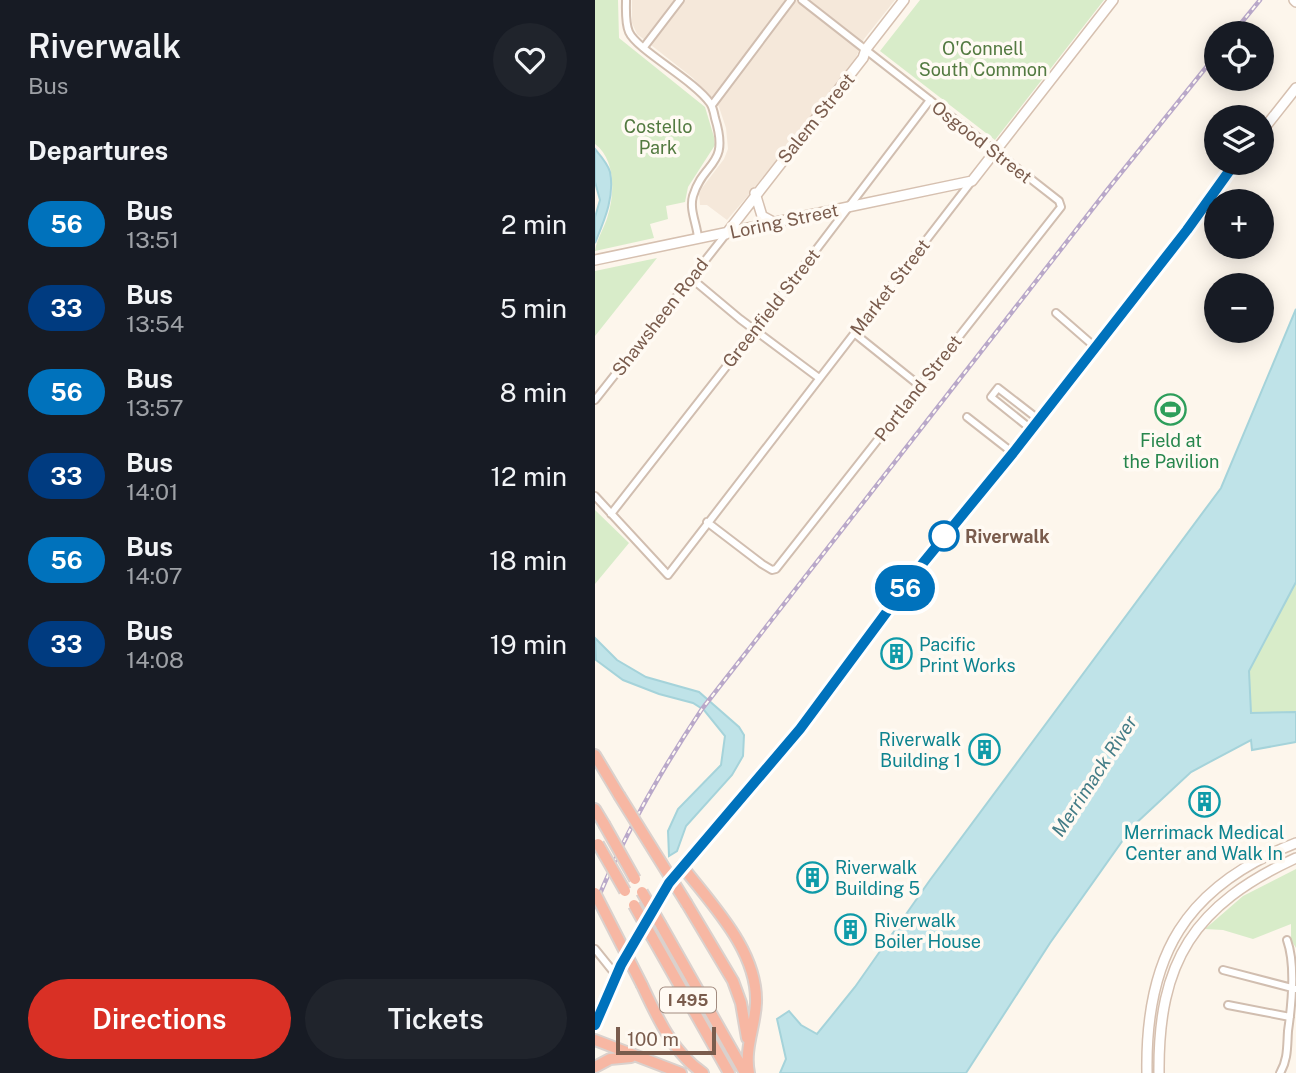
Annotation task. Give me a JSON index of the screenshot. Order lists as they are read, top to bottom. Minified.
{"streets":{"highway":["I 495"],"main road":["Salem Street","Loring Street","Market Street"],"street":["Osgood Street","Greenfield Street","Shawsheen Road","Portland Street"]},"crossings":[["Salem Street","Osgood Street"],["Salem Street","Loring Street"],["Salem Street","Shawsheen Road"],["Osgood Street","Market Street"],["Osgood Street","Greenfield Street"],["Osgood Street","Portland Street"],["Loring Street","Market Street"],["Loring Street","Greenfield Street"],["Loring Street","Shawsheen Road"],["Market Street","Greenfield Street"],["Market Street","Portland Street"]],"water":["Merrimack River"],"parks":["O'Connell South Common","Costello Park"],"places":{"sports":["Field at the Pavilion"],"other":["Riverwalk"],"building":["Pacific Print Works","Riverwalk Building 1","Merrimack Medical Center and Walk In","Riverwalk Building 5","Riverwalk Boiler House"]},"lines":["bus line 56"],"scale_bar":"100 m","page":{"heading":[["Riverwalk","Bus"],"Departures"],"on_map":"56","map_buttons":["+","−"],"list":[{"mark":"56","name":"Bus","note":"13:51","value":"2 min"},{"mark":"33","name":"Bus","note":"13:54","value":"5 min"},{"mark":"56","name":"Bus","note":"13:57","value":"8 min"},{"mark":"33","name":"Bus","note":"14:01","value":"12 min"},{"mark":"56","name":"Bus","note":"14:07","value":"18 min"},{"mark":"33","name":"Bus","note":"14:08","value":"19 min"}],"buttons":["Directions","Tickets"],"scale":"100 m"}}
